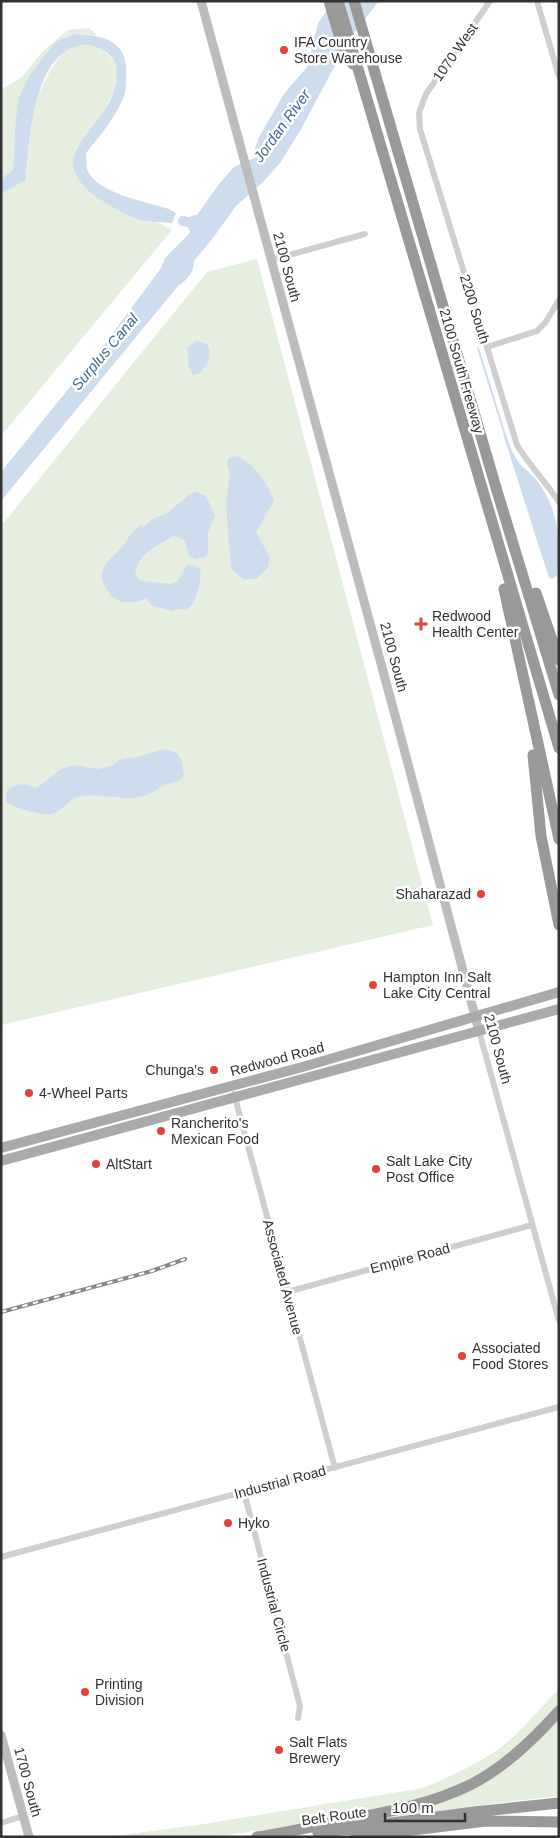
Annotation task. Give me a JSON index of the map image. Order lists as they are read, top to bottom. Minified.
{"streets":{"highway":["2100 South Freeway","Belt Route"],"main road":["Redwood Road"],"street":["1070 West","2100 South","2200 South","Empire Road","Associated Avenue","Industrial Road","Industrial Circle","1700 South"]},"crossings":[["1070 West","2200 South"],["2100 South","Redwood Road"],["2100 South","Empire Road"],["Redwood Road","Associated Avenue"],["Empire Road","Associated Avenue"],["Associated Avenue","Industrial Road"],["Industrial Road","Industrial Circle"]],"water":["Jordan River","Surplus Canal"],"places":{"other":["IFA Country Store Warehouse","Shaharazad","Hampton Inn Salt Lake City Central","Chunga's","4-Wheel Parts","Rancherito's Mexican Food","AltStart","Salt Lake City Post Office","Associated Food Stores","Hyko","Printing Division","Salt Flats Brewery"],"health":["Redwood Health Center"]},"scale_bar":"100 m"}
